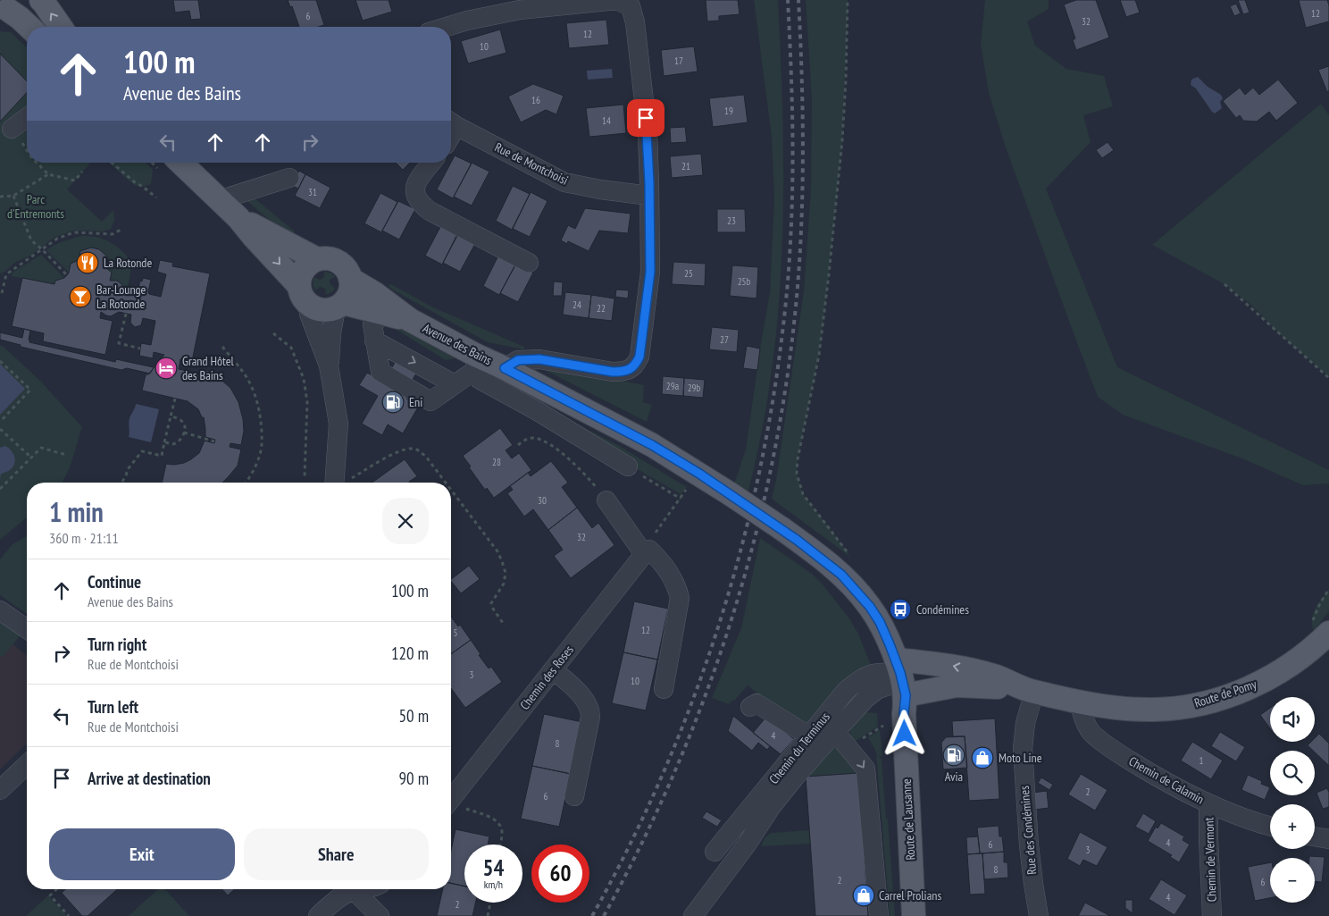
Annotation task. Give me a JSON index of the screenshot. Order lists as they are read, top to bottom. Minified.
{"streets":{"main road":["Avenue des Bains","Route de Pomy","Route de Lausanne"],"street":["Rue de Montchoisi","Chemin des Roses","Chemin du Terminus","Chemin de Calamin","Rue des Condémines","Chemin de Vermont"]},"crossings":[["Avenue des Bains","Route de Lausanne"],["Route de Pomy","Chemin du Terminus"],["Route de Pomy","Chemin de Calamin"],["Route de Pomy","Route de Lausanne"],["Route de Pomy","Rue des Condémines"],["Chemin du Terminus","Route de Lausanne"],["Chemin de Calamin","Chemin de Vermont"]],"parks":["Parc d’Entremonts"],"places":{"restaurant":["La Rotonde"],"bar":["Bar-Lounge La Rotonde"],"hotel":["Grand Hôtel des Bains"],"fuel station":["Eni","Avia"],"bus stop":["Condémines"],"shop":["Moto Line","Carrel Prolians"]},"house_numbers":["12","6","32","12","10","17","16","19","14","21","31","23","25","25b","24","22","27","29a","29b","28","30","32","12","5","3","10","4","8","1","2","6","4","6","3","8","2","6","4","2"],"page":{"turn":["100 m","Avenue des Bains"],"heading":["1 min","360 m · 21:11"],"list":[{"name":"Continue","note":"Avenue des Bains","value":"100 m"},{"name":"Turn right","note":"Rue de Montchoisi","value":"120 m"},{"name":"Turn left","note":"Rue de Montchoisi","value":"50 m"},{"name":"Arrive at destination","value":"90 m"}],"map_buttons":["+","−"],"buttons":["Exit","Share"],"speed":"54 km/h","limit":"60"}}
